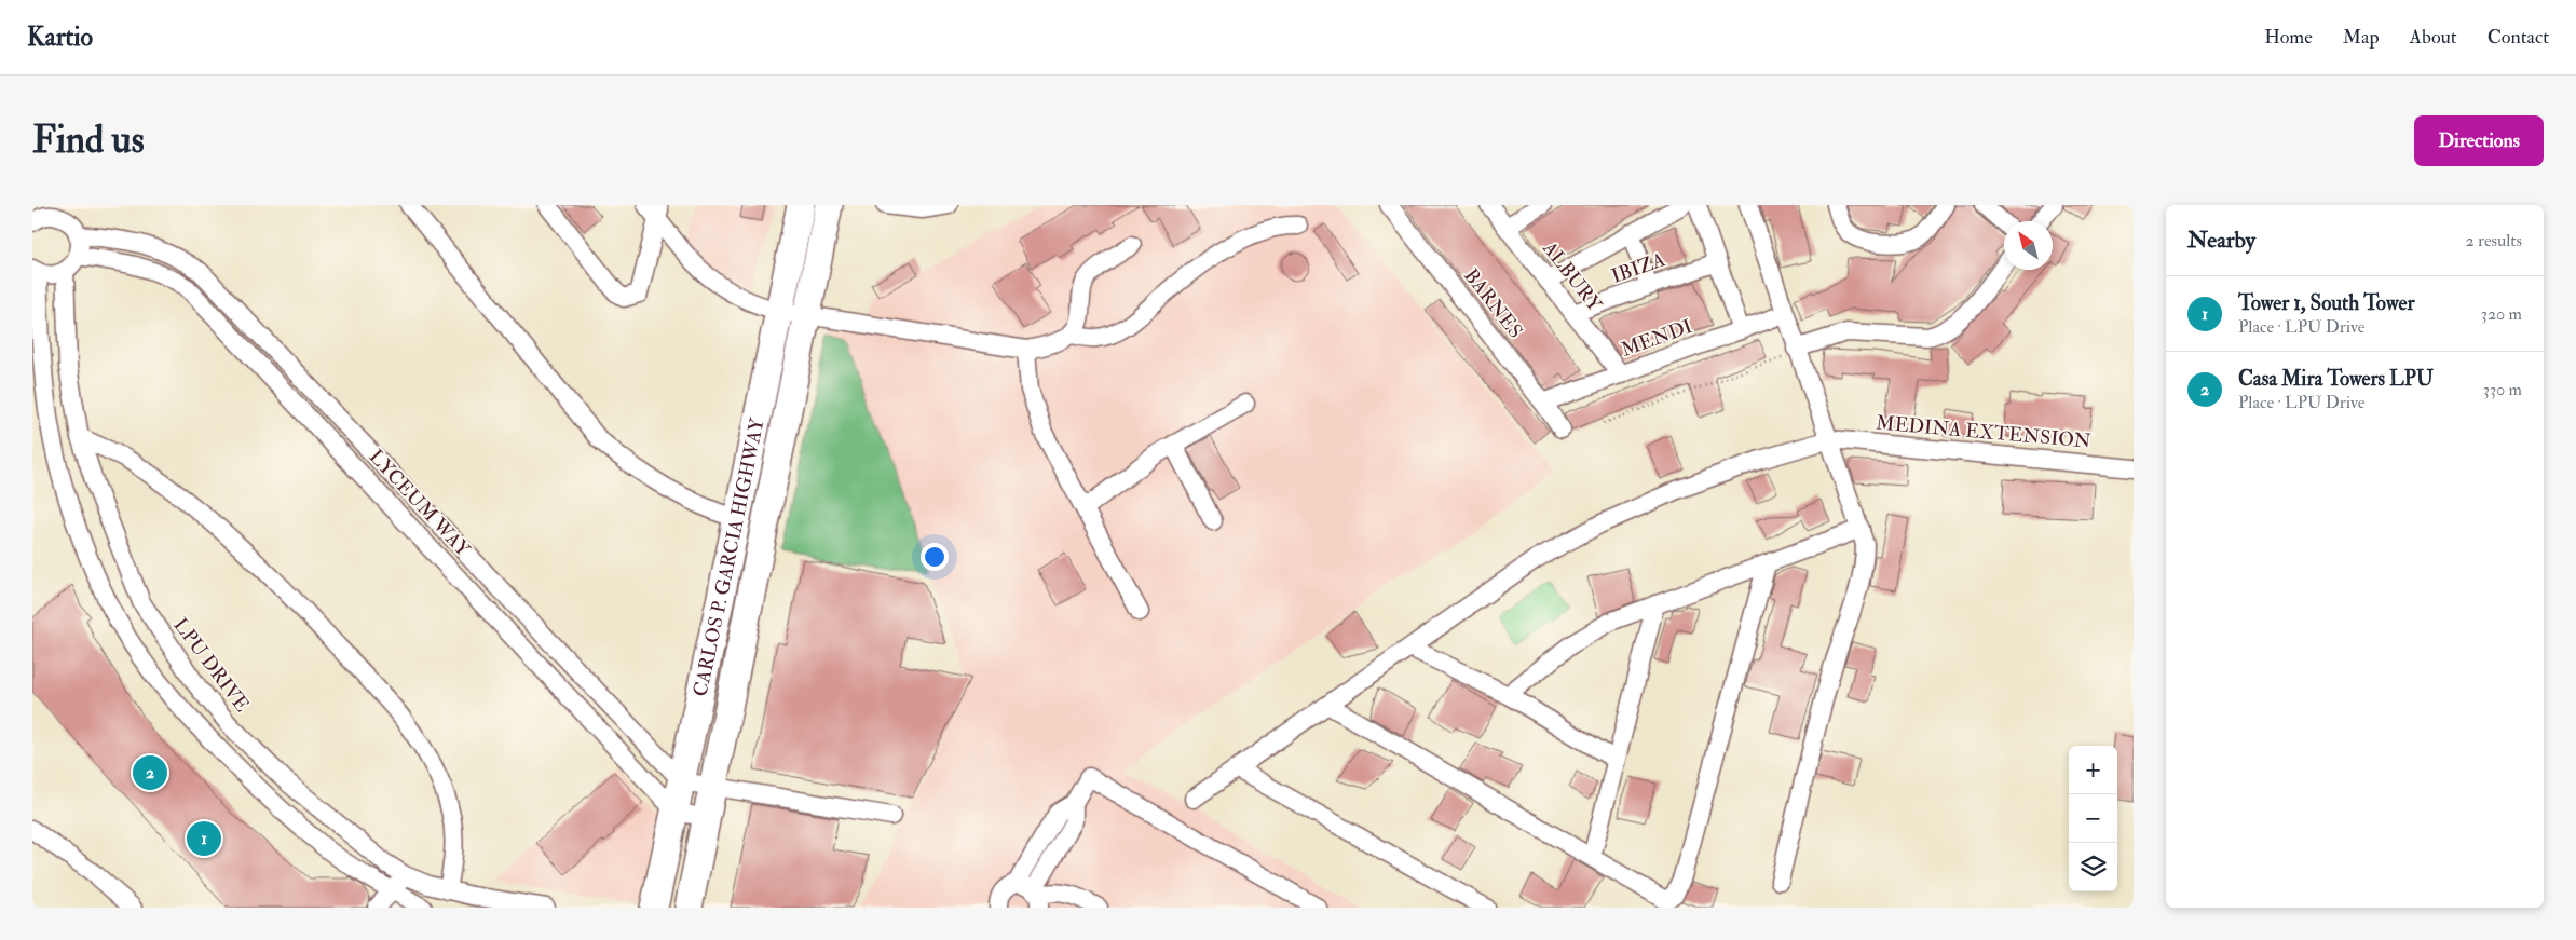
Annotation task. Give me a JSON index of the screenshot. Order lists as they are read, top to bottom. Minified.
{"streets":{"highway":["CARLOS P. GARCIA HIGHWAY"],"street":["IBIZA","ALBURY","BARNES","MENDI","MEDINA EXTENSION","LYCEUM WAY","LPU DRIVE"]},"crossings":[["IBIZA","ALBURY"],["ALBURY","MENDI"],["BARNES","MENDI"],["LYCEUM WAY","CARLOS P. GARCIA HIGHWAY"]],"north":"top left","page":{"header":"Kartio","nav":["Home","Map","About","Contact"],"buttons":"Directions","title":"Find us","heading":["Nearby","2 results"],"list":[{"mark":"1","name":"Tower 1, South Tower","note":"Place · LPU Drive","value":"320 m"},{"mark":"2","name":"Casa Mira Towers LPU","note":"Place · LPU Drive","value":"330 m"}],"map_buttons":["+","−"],"pins":["2","1"]}}
